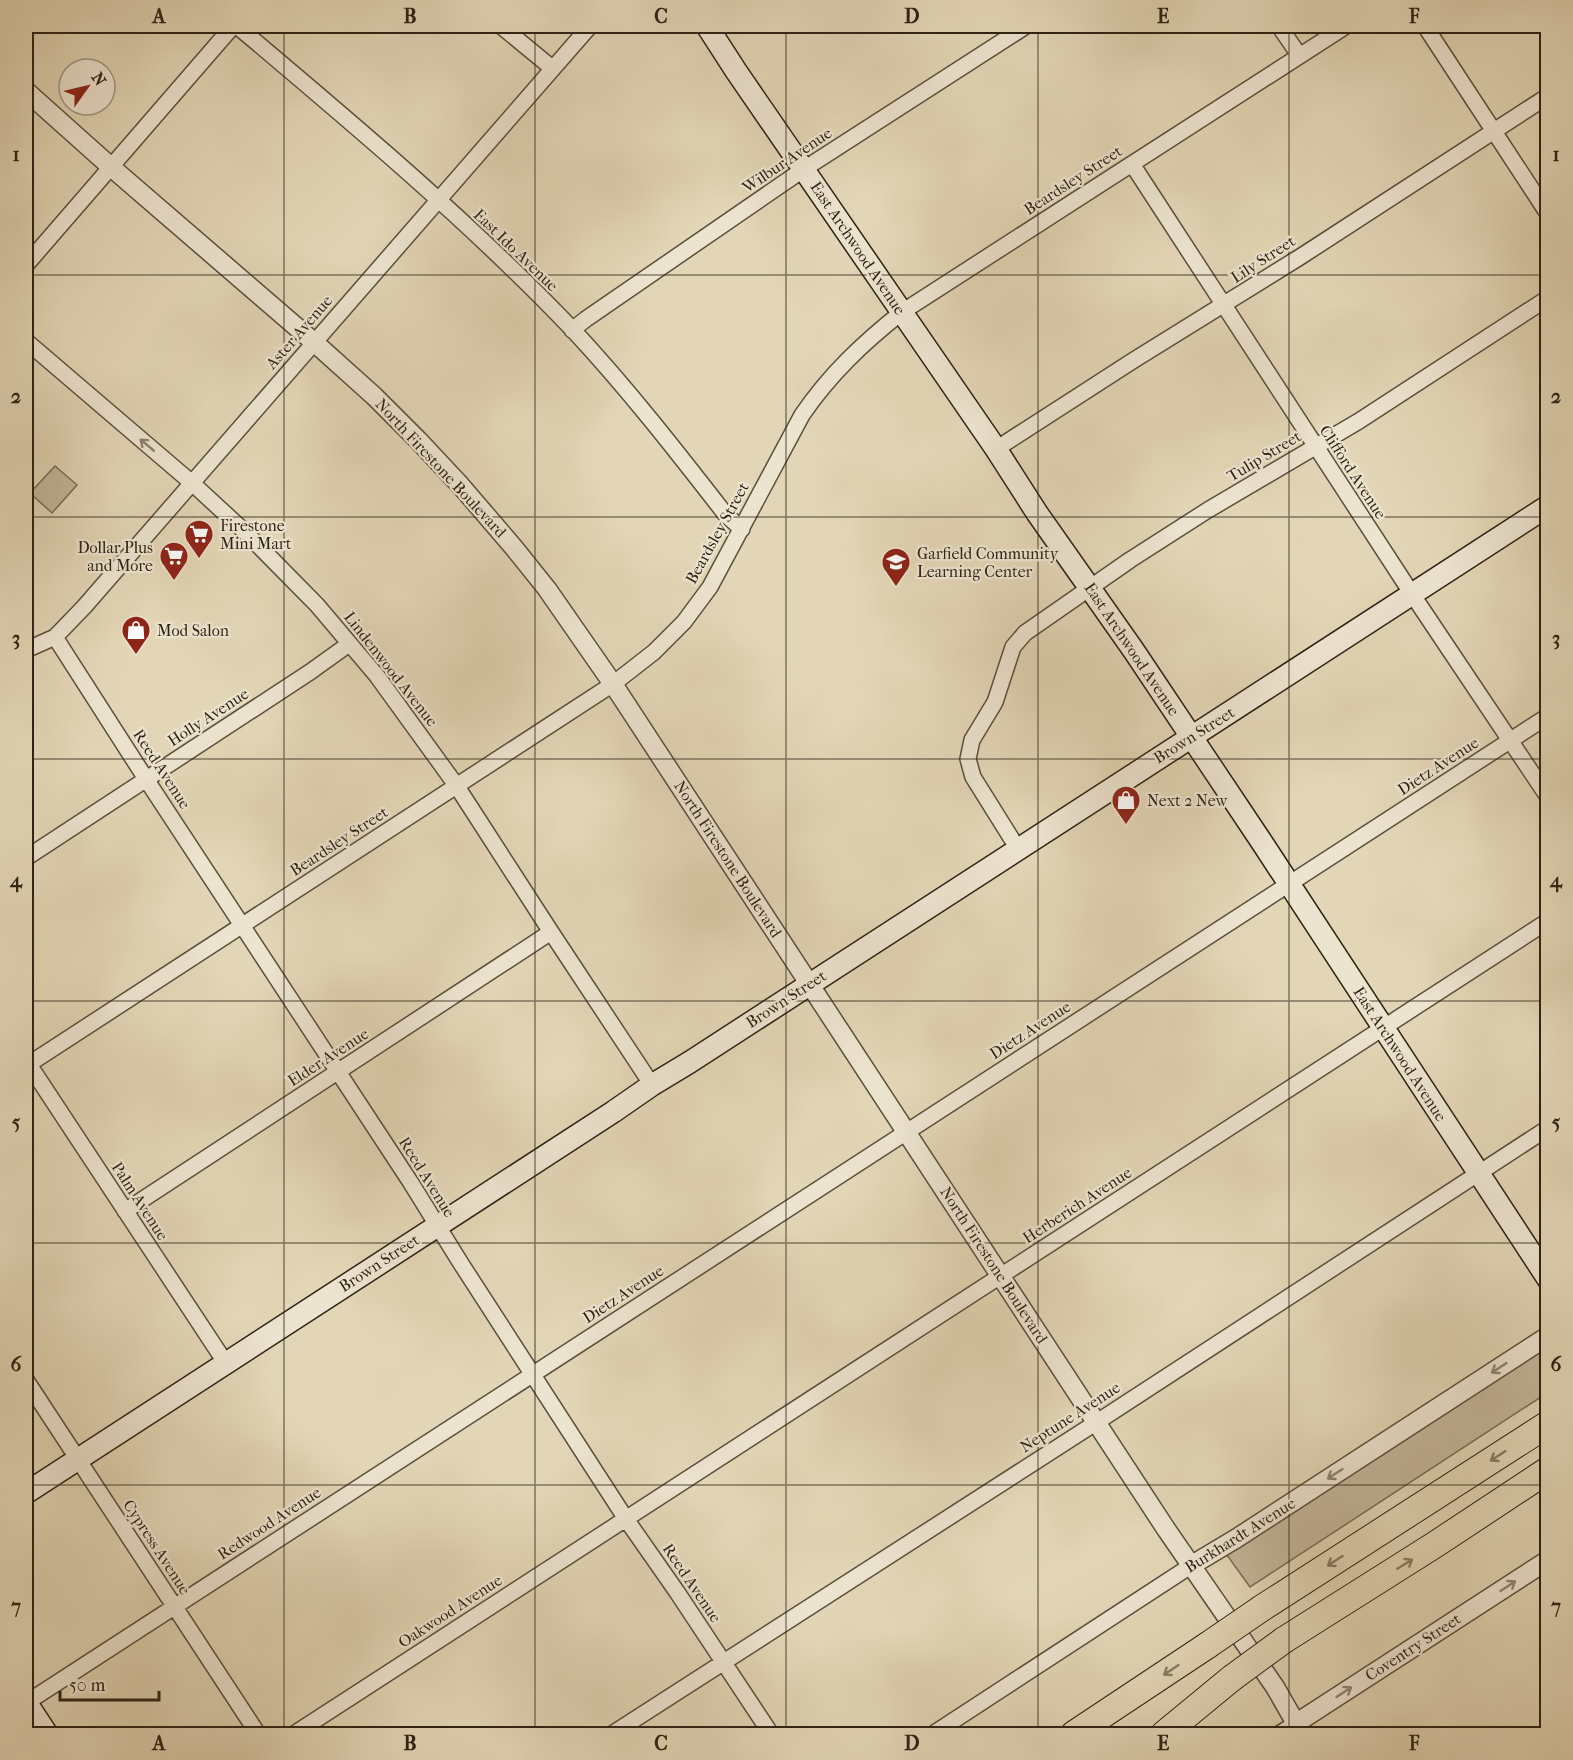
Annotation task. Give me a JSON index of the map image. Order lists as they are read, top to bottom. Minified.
{"streets":{"main road":["East Archwood Avenue","Brown Street"],"street":["Wilbur Avenue","Beardsley Street","East Ido Avenue","Lily Street","Aster Avenue","Tulip Street","North Firestone Boulevard","Clifford Avenue","Lindenwood Avenue","Holly Avenue","Dietz Avenue","Reed Avenue","Elder Avenue","Palm Avenue","Herberich Avenue","Neptune Avenue","Redwood Avenue","Burkhardt Avenue","Cypress Avenue","Oakwood Avenue","Coventry Street"]},"crossings":[["Wilbur Avenue","East Archwood Avenue"],["Wilbur Avenue","East Ido Avenue"],["Beardsley Street","East Archwood Avenue"],["Beardsley Street","East Ido Avenue"],["Beardsley Street","North Firestone Boulevard"],["Beardsley Street","Clifford Avenue"],["Beardsley Street","Lindenwood Avenue"],["Beardsley Street","Reed Avenue"],["Beardsley Street","Palm Avenue"],["East Archwood Avenue","Lily Street"],["East Archwood Avenue","Tulip Street"],["East Archwood Avenue","Brown Street"],["East Archwood Avenue","Dietz Avenue"],["East Archwood Avenue","Herberich Avenue"],["East Archwood Avenue","Neptune Avenue"],["East Ido Avenue","Aster Avenue"],["Lily Street","Clifford Avenue"],["Aster Avenue","North Firestone Boulevard"],["Aster Avenue","Lindenwood Avenue"],["Aster Avenue","Reed Avenue"],["Tulip Street","Clifford Avenue"],["Tulip Street","Brown Street"],["North Firestone Boulevard","Brown Street"],["North Firestone Boulevard","Dietz Avenue"],["North Firestone Boulevard","Herberich Avenue"],["North Firestone Boulevard","Neptune Avenue"],["North Firestone Boulevard","Burkhardt Avenue"],["North Firestone Boulevard","Coventry Street"],["Clifford Avenue","Brown Street"],["Clifford Avenue","Dietz Avenue"],["Lindenwood Avenue","Holly Avenue"],["Lindenwood Avenue","Brown Street"],["Lindenwood Avenue","Elder Avenue"],["Holly Avenue","Reed Avenue"],["Brown Street","Reed Avenue"],["Brown Street","Palm Avenue"],["Brown Street","Cypress Avenue"],["Dietz Avenue","Reed Avenue"],["Dietz Avenue","Redwood Avenue"],["Reed Avenue","Elder Avenue"],["Reed Avenue","Herberich Avenue"],["Reed Avenue","Neptune Avenue"],["Reed Avenue","Redwood Avenue"],["Reed Avenue","Oakwood Avenue"],["Elder Avenue","Palm Avenue"],["Herberich Avenue","Oakwood Avenue"],["Redwood Avenue","Cypress Avenue"]],"one_way":["Burkhardt Avenue","Coventry Street"],"places":{"supermarket":["Firestone Mini Mart","Dollar Plus and More"],"school or university":["Garfield Community Learning Center"],"shop":["Mod Salon","Next 2 New"]},"scale_bar":"50 m","north":"top right","grid":{"columns":["A","B","C","D","E","F"],"rows":["1","2","3","4","5","6","7"]}}
